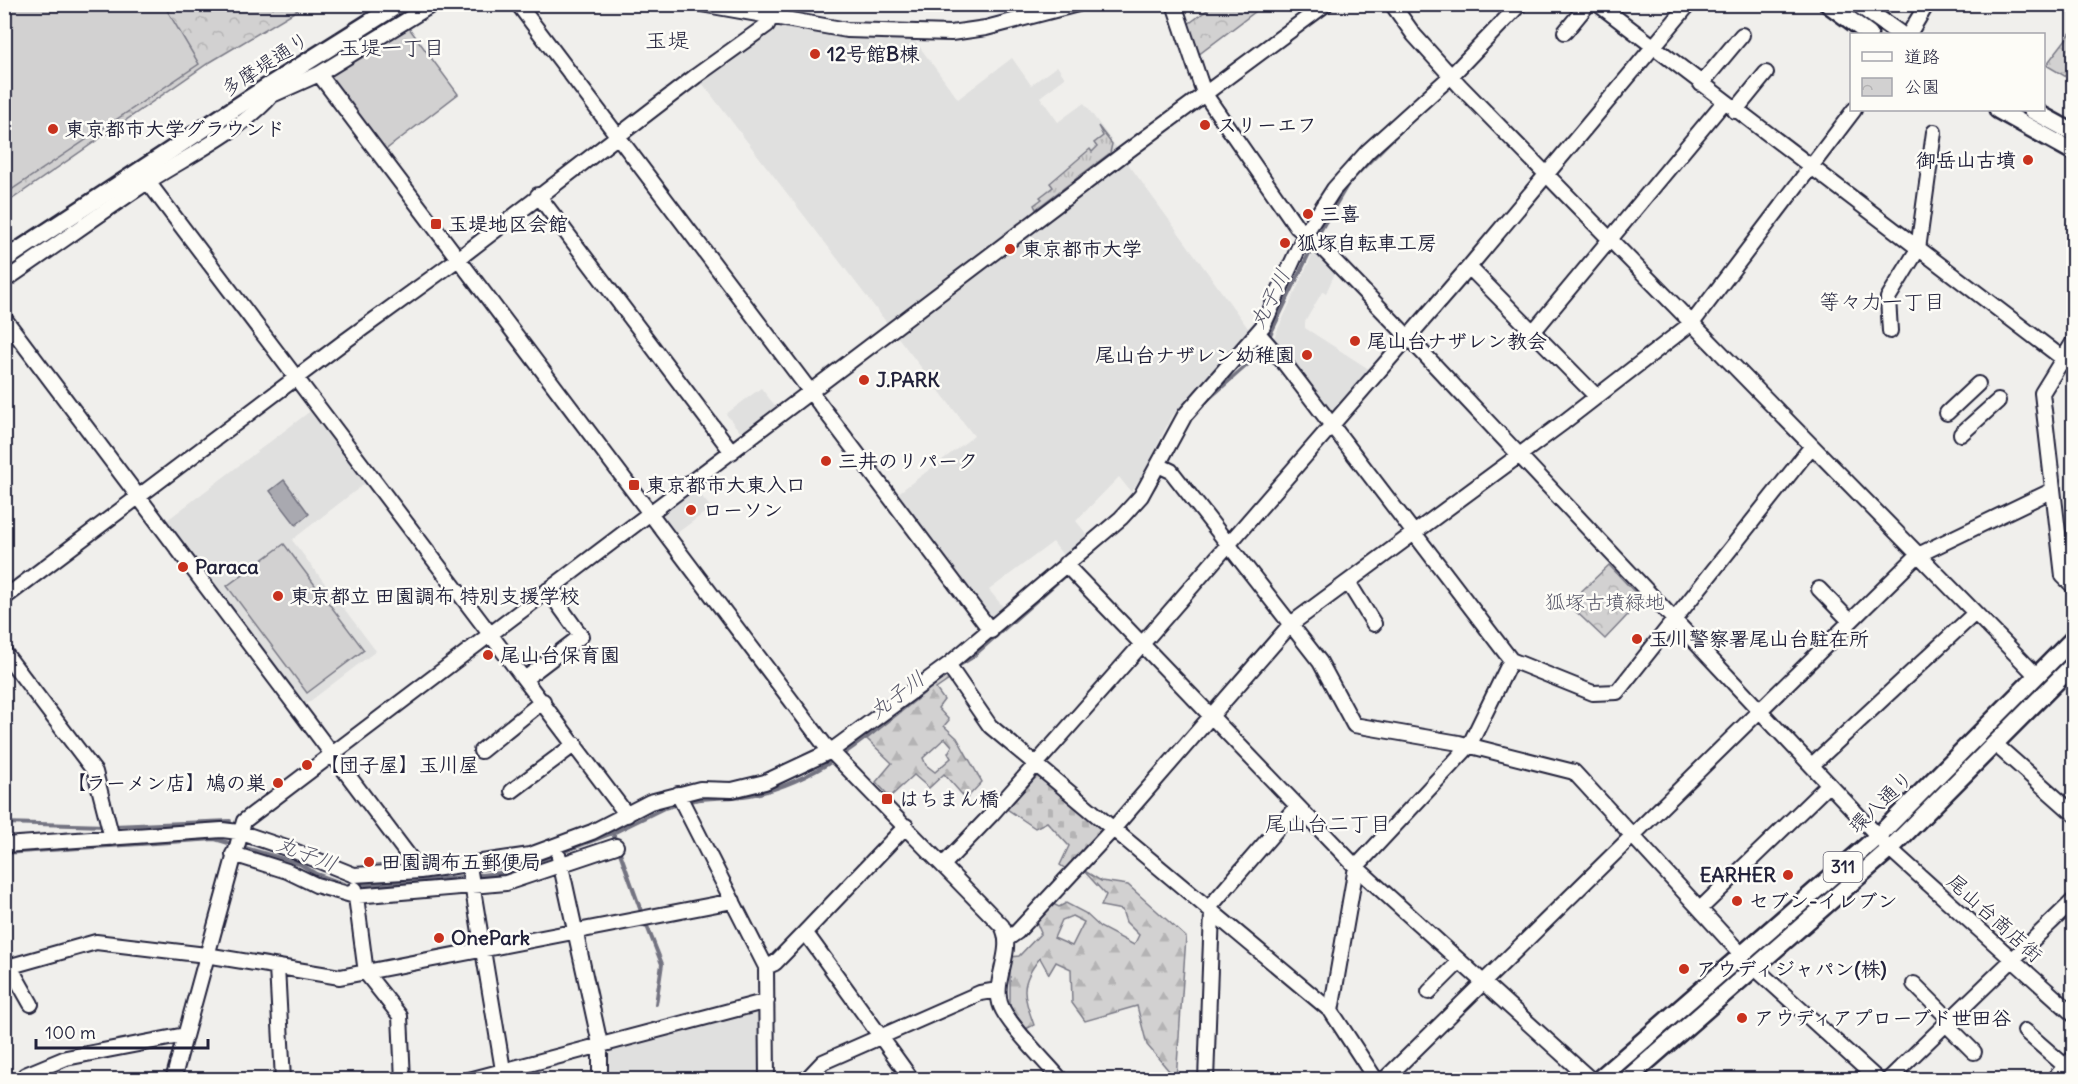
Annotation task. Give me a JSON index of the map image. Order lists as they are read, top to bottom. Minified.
{"streets":{"main road":["多摩堤通り","環八通り","311"],"street":["尾山台商店街"]},"crossings":[["環八通り","尾山台商店街"]],"districts":["玉堤","玉堤一丁目","等々力一丁目","尾山台二丁目"],"water":["丸子川"],"parks":["狐塚古墳緑地"],"places":{"other":["12号館B棟","スリーエフ","東京都市大学グラウンド","御岳山古墳","三喜","狐塚自転車工房","東京都市大学","尾山台ナザレン教会","尾山台ナザレン幼稚園","J.PARK","三井のリパーク","ローソン","Paraca","東京都立 田園調布 特別支援学校","玉川警察署尾山台駐在所","尾山台保育園","【団子屋】玉川屋","【ラーメン店】鳩の巣","田園調布五郵便局","EARHER","セブン-イレブン","OnePark","アウディジャパン(株)","アウディアプローブド世田谷"],"transit":["玉堤地区会館","東京都市大東入口","はちまん橋"]},"legend":["道路","公園"],"scale_bar":"100 m"}
